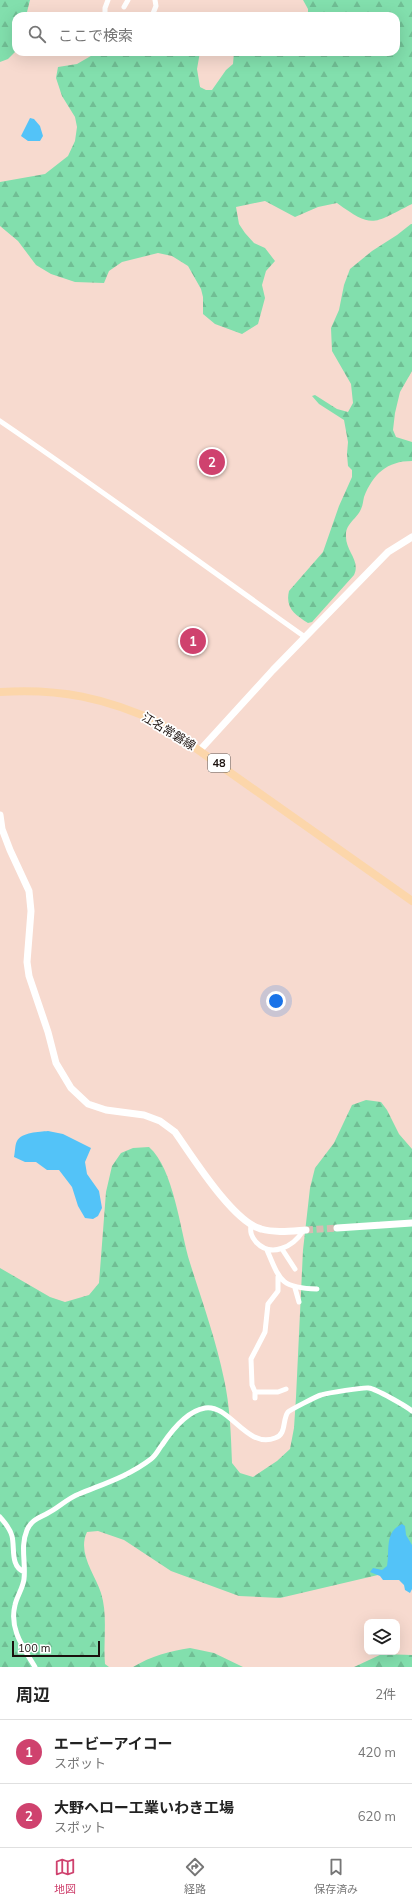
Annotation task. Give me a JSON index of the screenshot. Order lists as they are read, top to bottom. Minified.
{"streets":{"main road":["江名常磐線","48"]},"scale_bar":"100 m","page":{"search":"ここで検索","pins":["2","1"],"scale":"100 m","heading":["周辺","2件"],"list":[{"mark":"1","name":"エービーアイコー","note":"スポット","value":"420 m"},{"mark":"2","name":"大野ヘロー工業いわき工場","note":"スポット","value":"620 m"}],"nav":["地図","経路","保存済み"]}}
